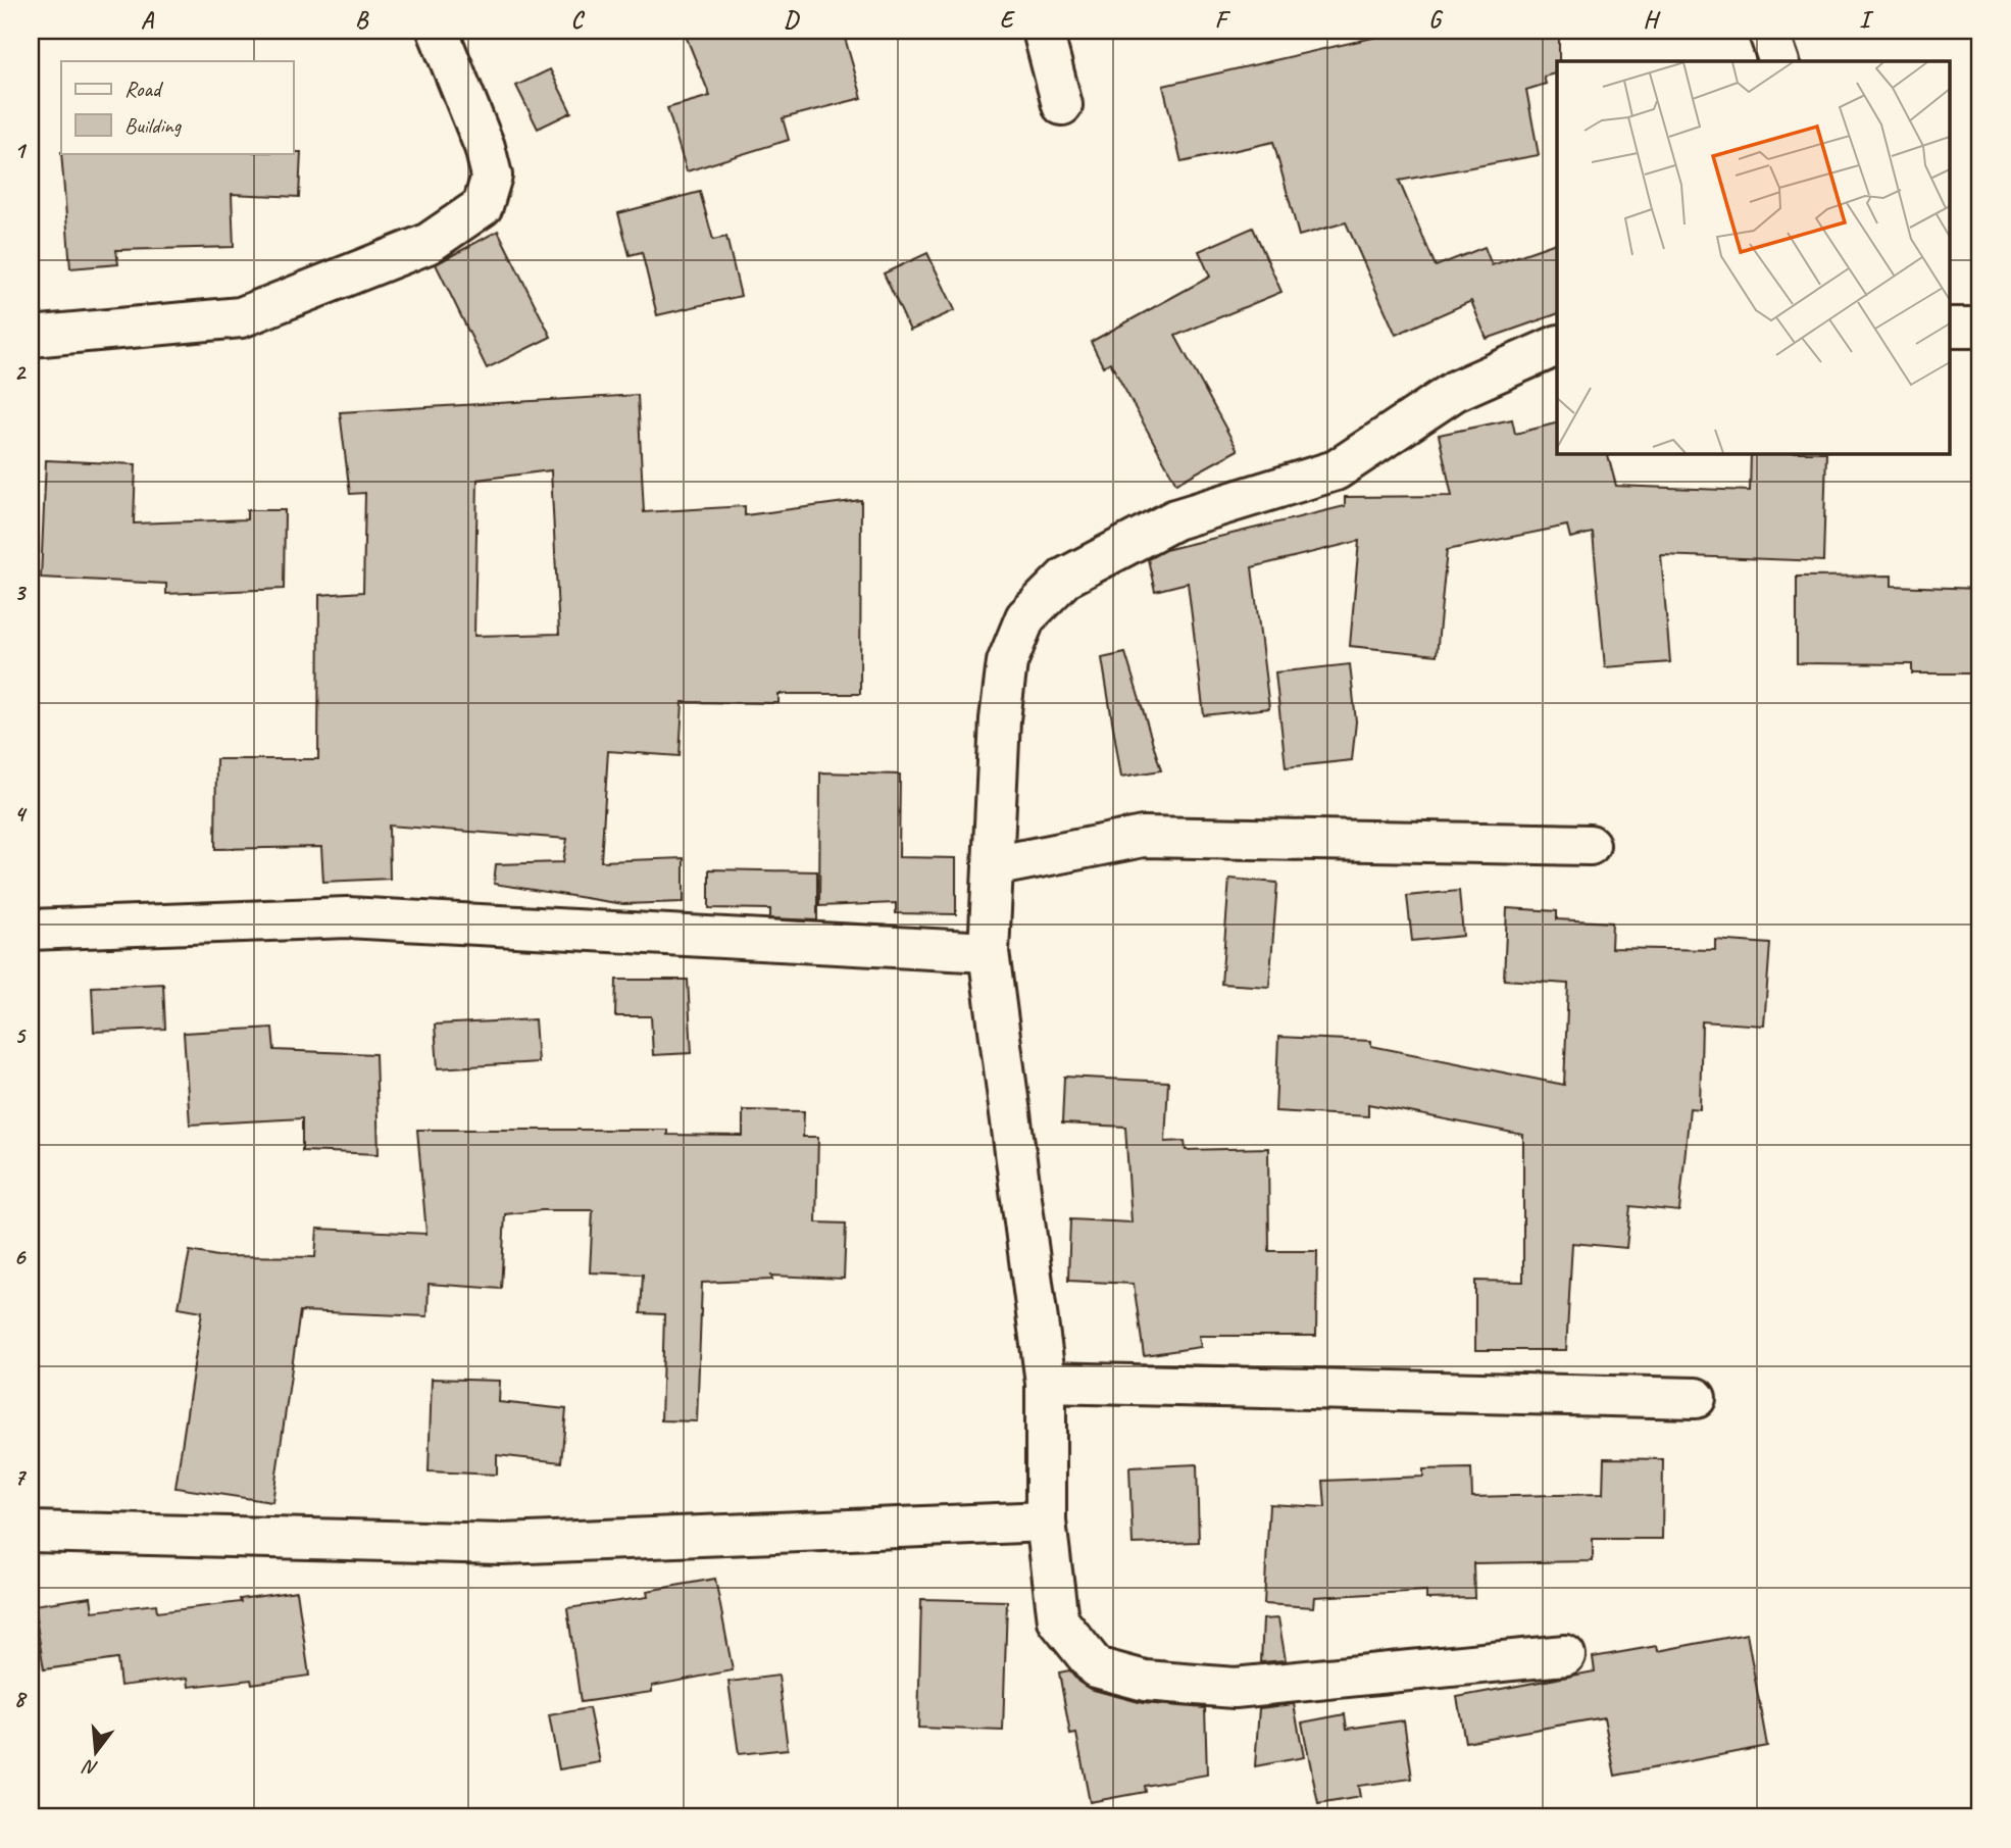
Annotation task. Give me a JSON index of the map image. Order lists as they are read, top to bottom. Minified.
{"legend":["Road","Building"],"north":"bottom","grid":{"columns":["A","B","C","D","E","F","G","H","I"],"rows":["1","2","3","4","5","6","7","8"]}}
